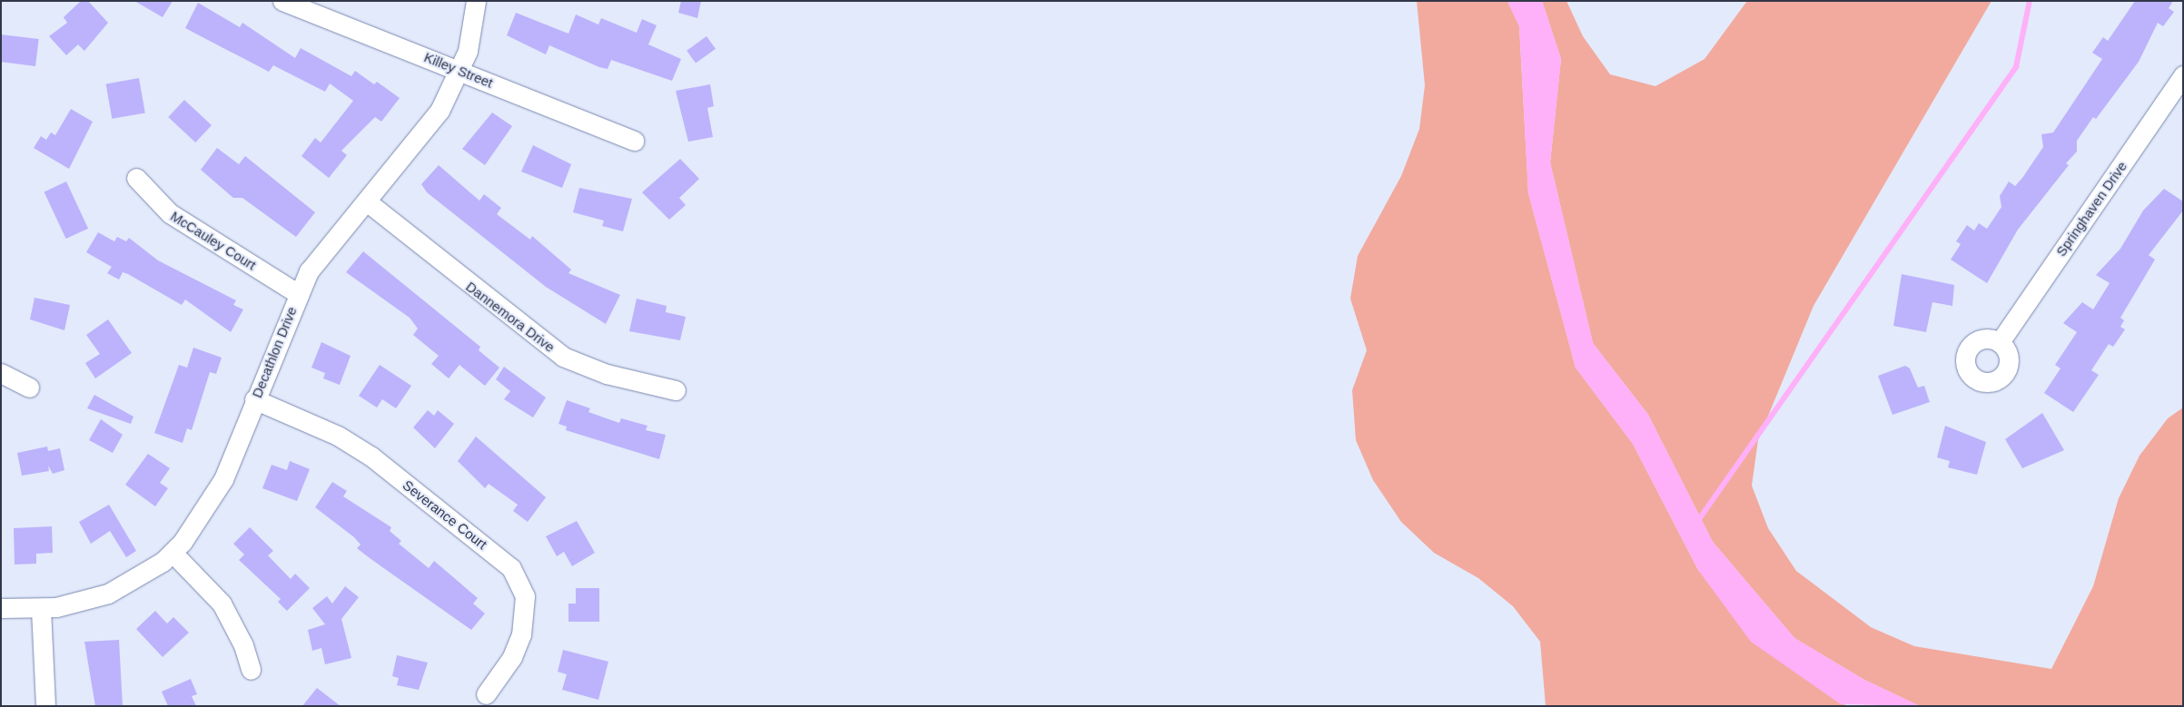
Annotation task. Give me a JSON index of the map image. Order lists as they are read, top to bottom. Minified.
{"streets":{"street":["Killey Street","Springhaven Drive","McCauley Court","Dannemora Drive","Decathlon Drive","Severance Court"]},"crossings":[["Killey Street","Decathlon Drive"],["McCauley Court","Decathlon Drive"],["Dannemora Drive","Decathlon Drive"],["Decathlon Drive","Severance Court"]]}
